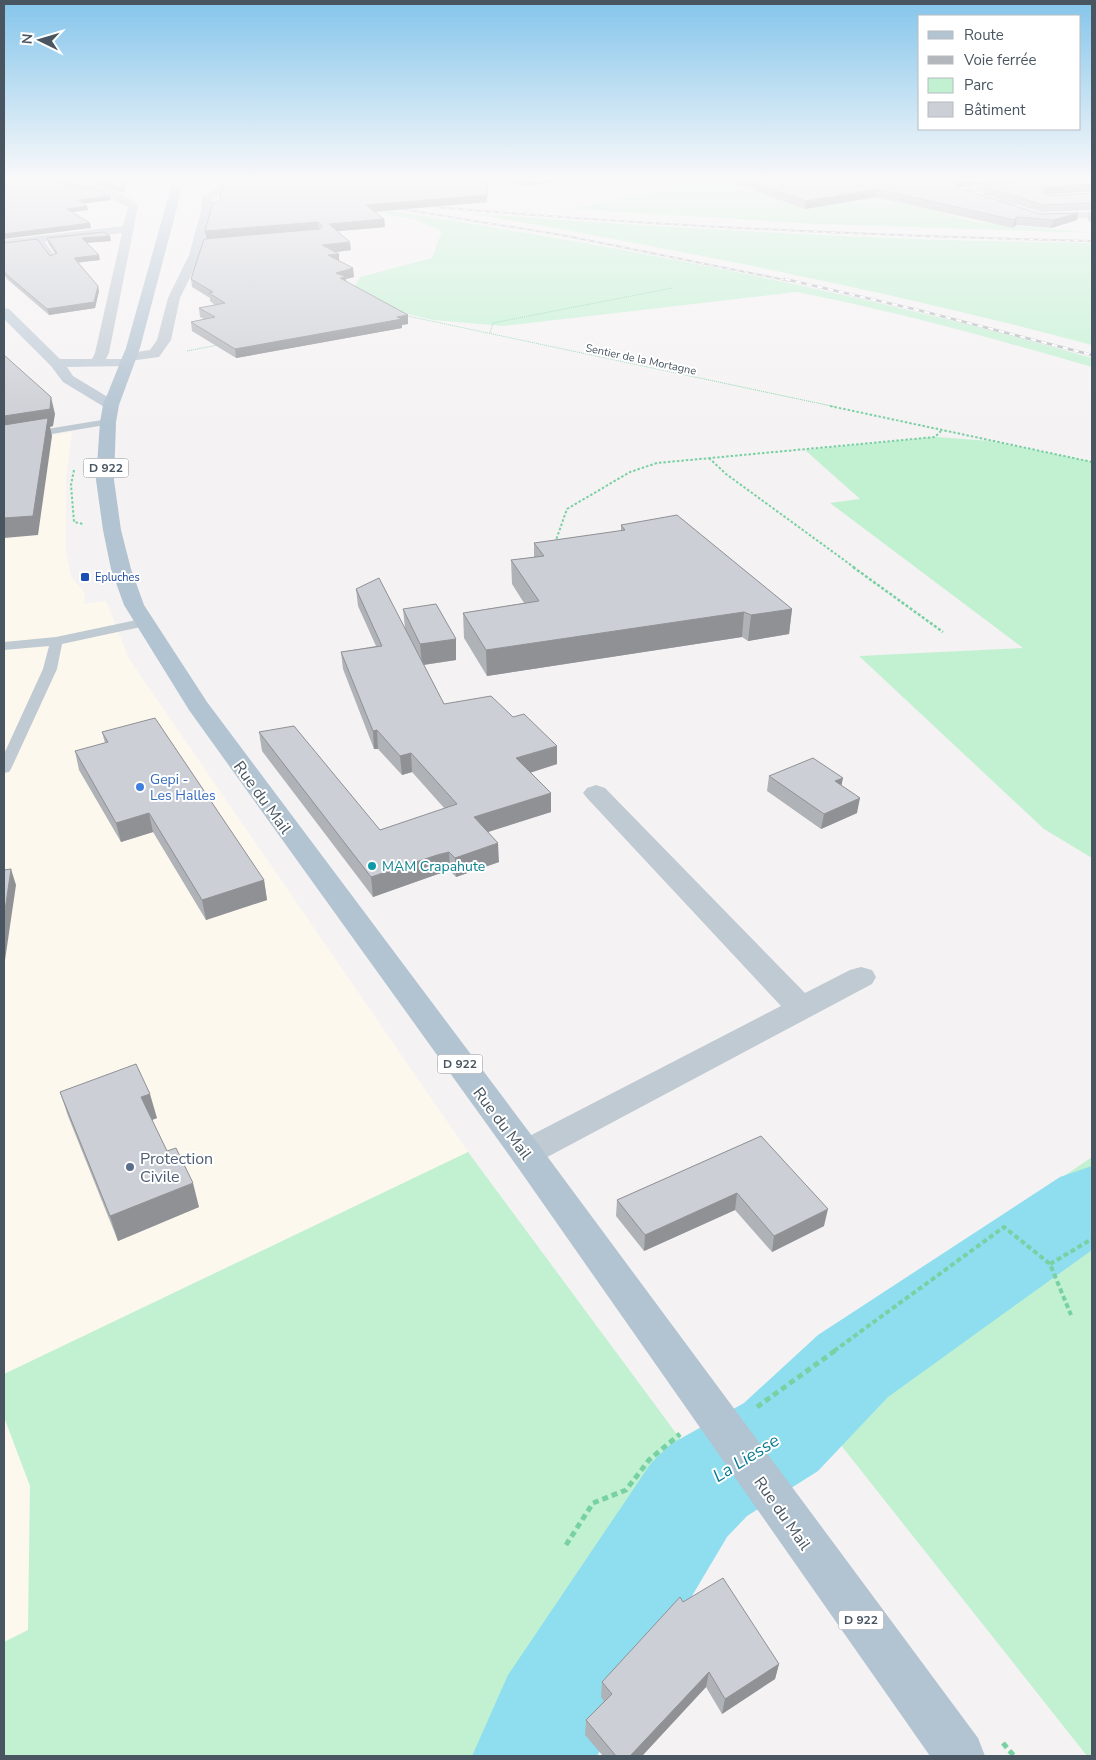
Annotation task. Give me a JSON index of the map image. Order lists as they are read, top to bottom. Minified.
{"streets":{"main road":["D 922","Rue du Mail"],"path":["Sentier de la Mortagne"]},"crossings":[["D 922","Rue du Mail"]],"water":["La Liesse"],"places":{"transit":["Epluches"],"other":["Gepi - Les Halles","MAM Crapahute","Protection Civile"]},"legend":["Route","Voie ferrée","Parc","Bâtiment"],"north":"left"}
